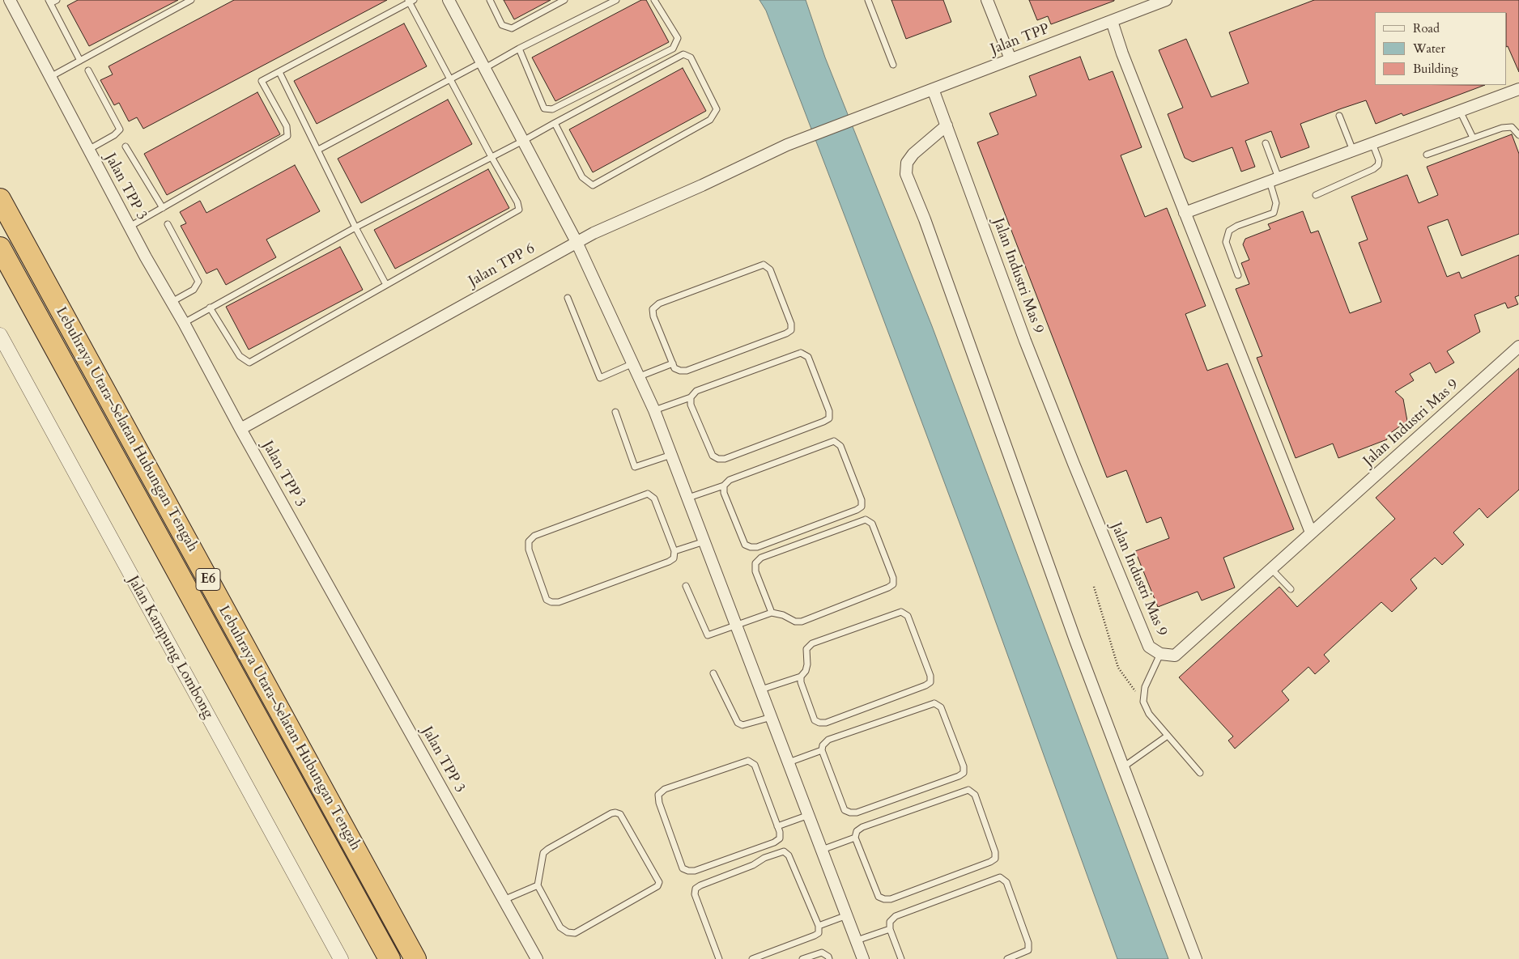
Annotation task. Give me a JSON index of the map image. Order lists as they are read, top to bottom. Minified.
{"streets":{"highway":["Lebuhraya Utara–Selatan Hubungan Tengah","E6"],"street":["Jalan TPP","Jalan TPP 3","Jalan TPP 6","Jalan Industri Mas 9","Jalan Kampung Lombong"]},"crossings":[["Jalan TPP","Jalan TPP 6"],["Jalan TPP","Jalan Industri Mas 9"],["Jalan TPP 3","Jalan TPP 6"]],"legend":["Road","Water","Building"]}
